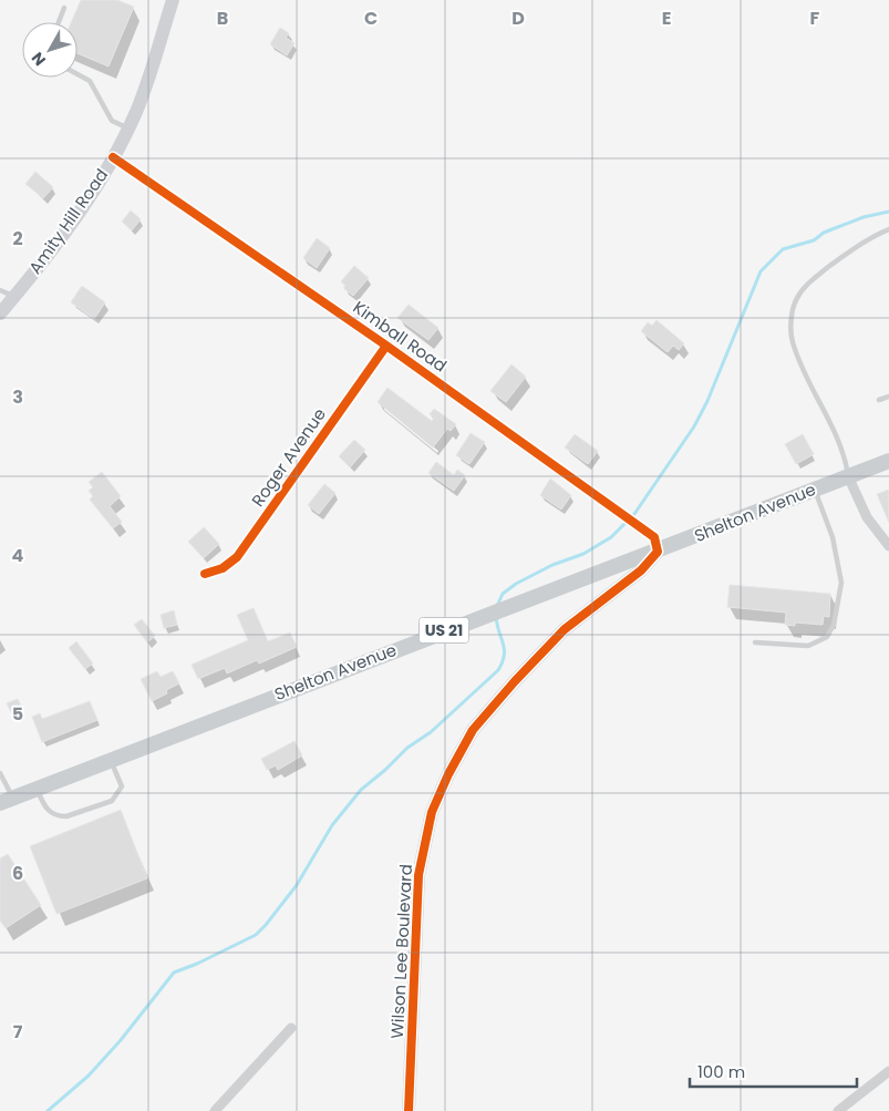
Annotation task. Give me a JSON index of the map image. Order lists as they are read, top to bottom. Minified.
{"streets":{"main road":["Shelton Avenue","US 21"],"street":["Amity Hill Road","Kimball Road","Roger Avenue","Wilson Lee Boulevard"]},"crossings":[["Amity Hill Road","Kimball Road"],["Kimball Road","Roger Avenue"],["Kimball Road","Shelton Avenue"],["Kimball Road","Wilson Lee Boulevard"],["Shelton Avenue","Wilson Lee Boulevard"]],"scale_bar":"100 m","north":"bottom left","grid":{"columns":["B","C","D","E","F"],"rows":["2","3","4","5","6","7"]}}
